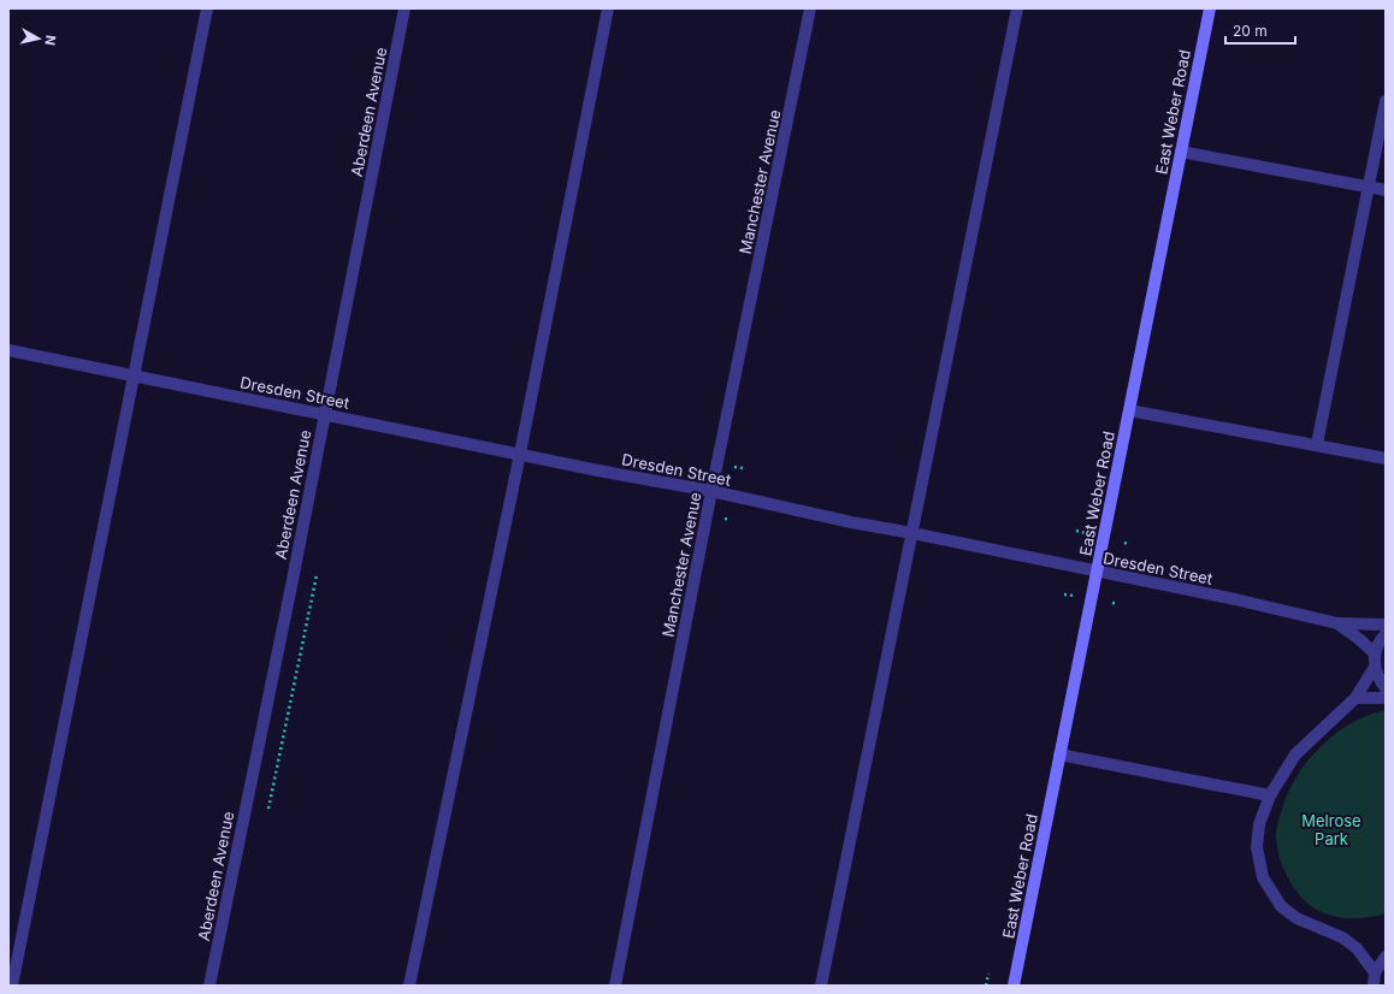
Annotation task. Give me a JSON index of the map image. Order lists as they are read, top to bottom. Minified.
{"streets":{"street":["Aberdeen Avenue","East Weber Road","Manchester Avenue","Dresden Street"]},"crossings":[["Aberdeen Avenue","Dresden Street"],["East Weber Road","Dresden Street"],["Manchester Avenue","Dresden Street"]],"parks":["Melrose Park"],"scale_bar":"20 m","north":"right"}
